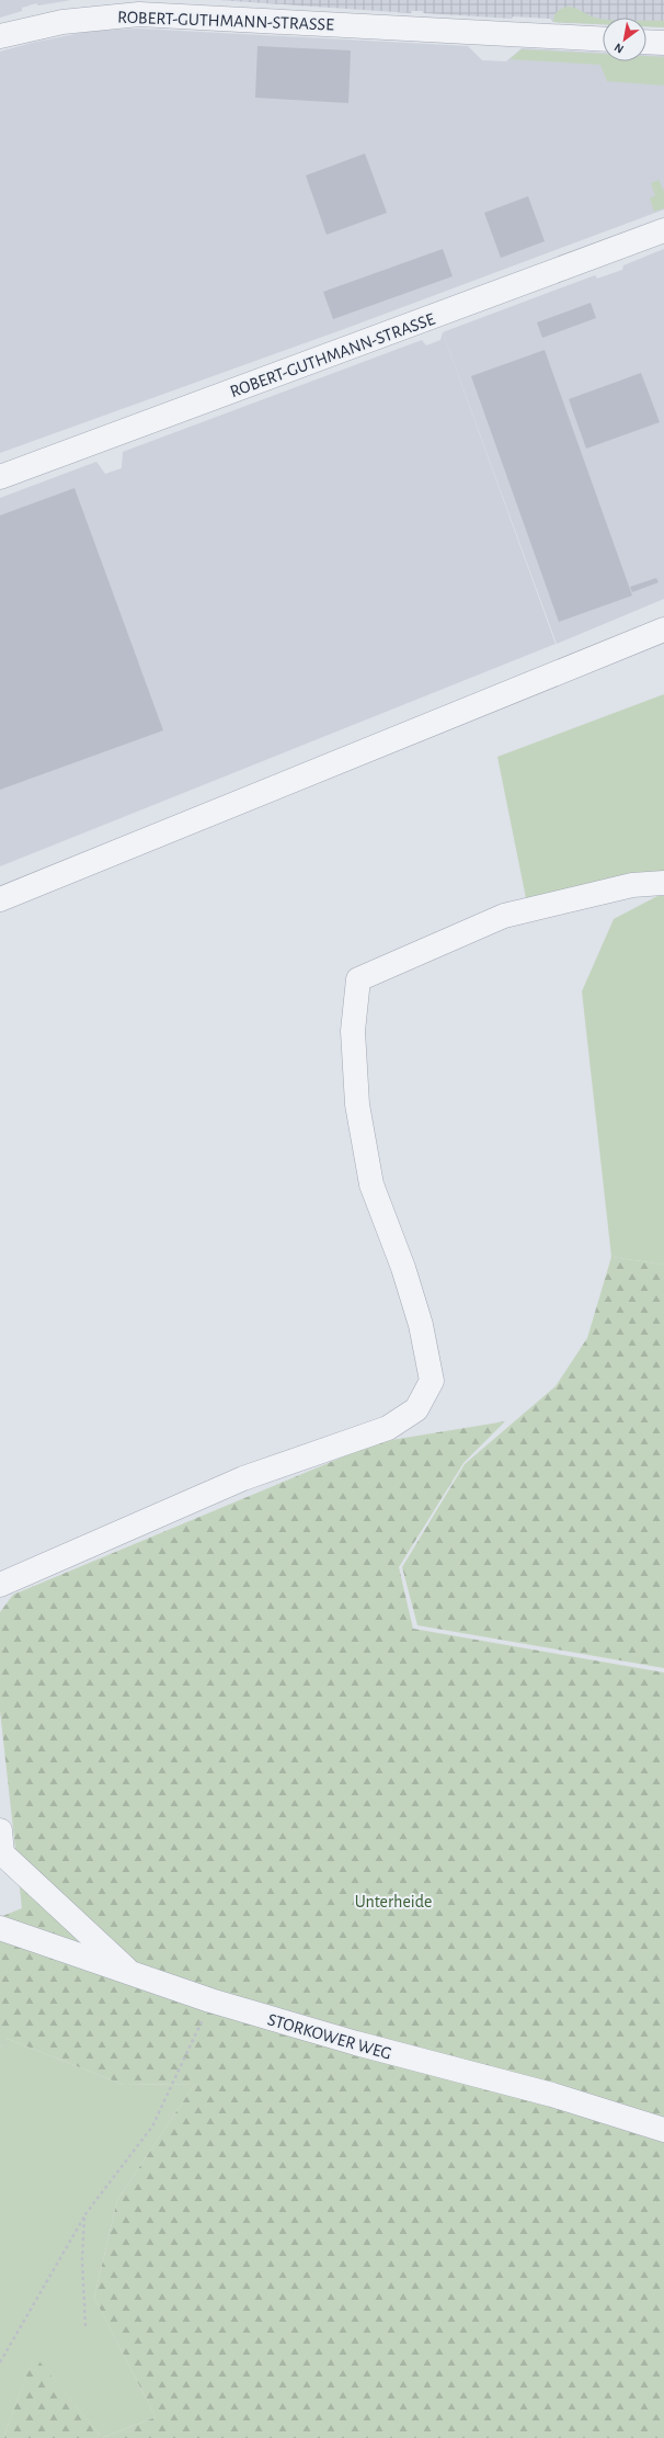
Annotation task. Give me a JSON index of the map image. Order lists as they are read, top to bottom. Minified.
{"streets":{"street":["ROBERT-GUTHMANN-STRASSE","STORKOWER WEG"]},"parks":["Unterheide"],"north":"bottom left"}
